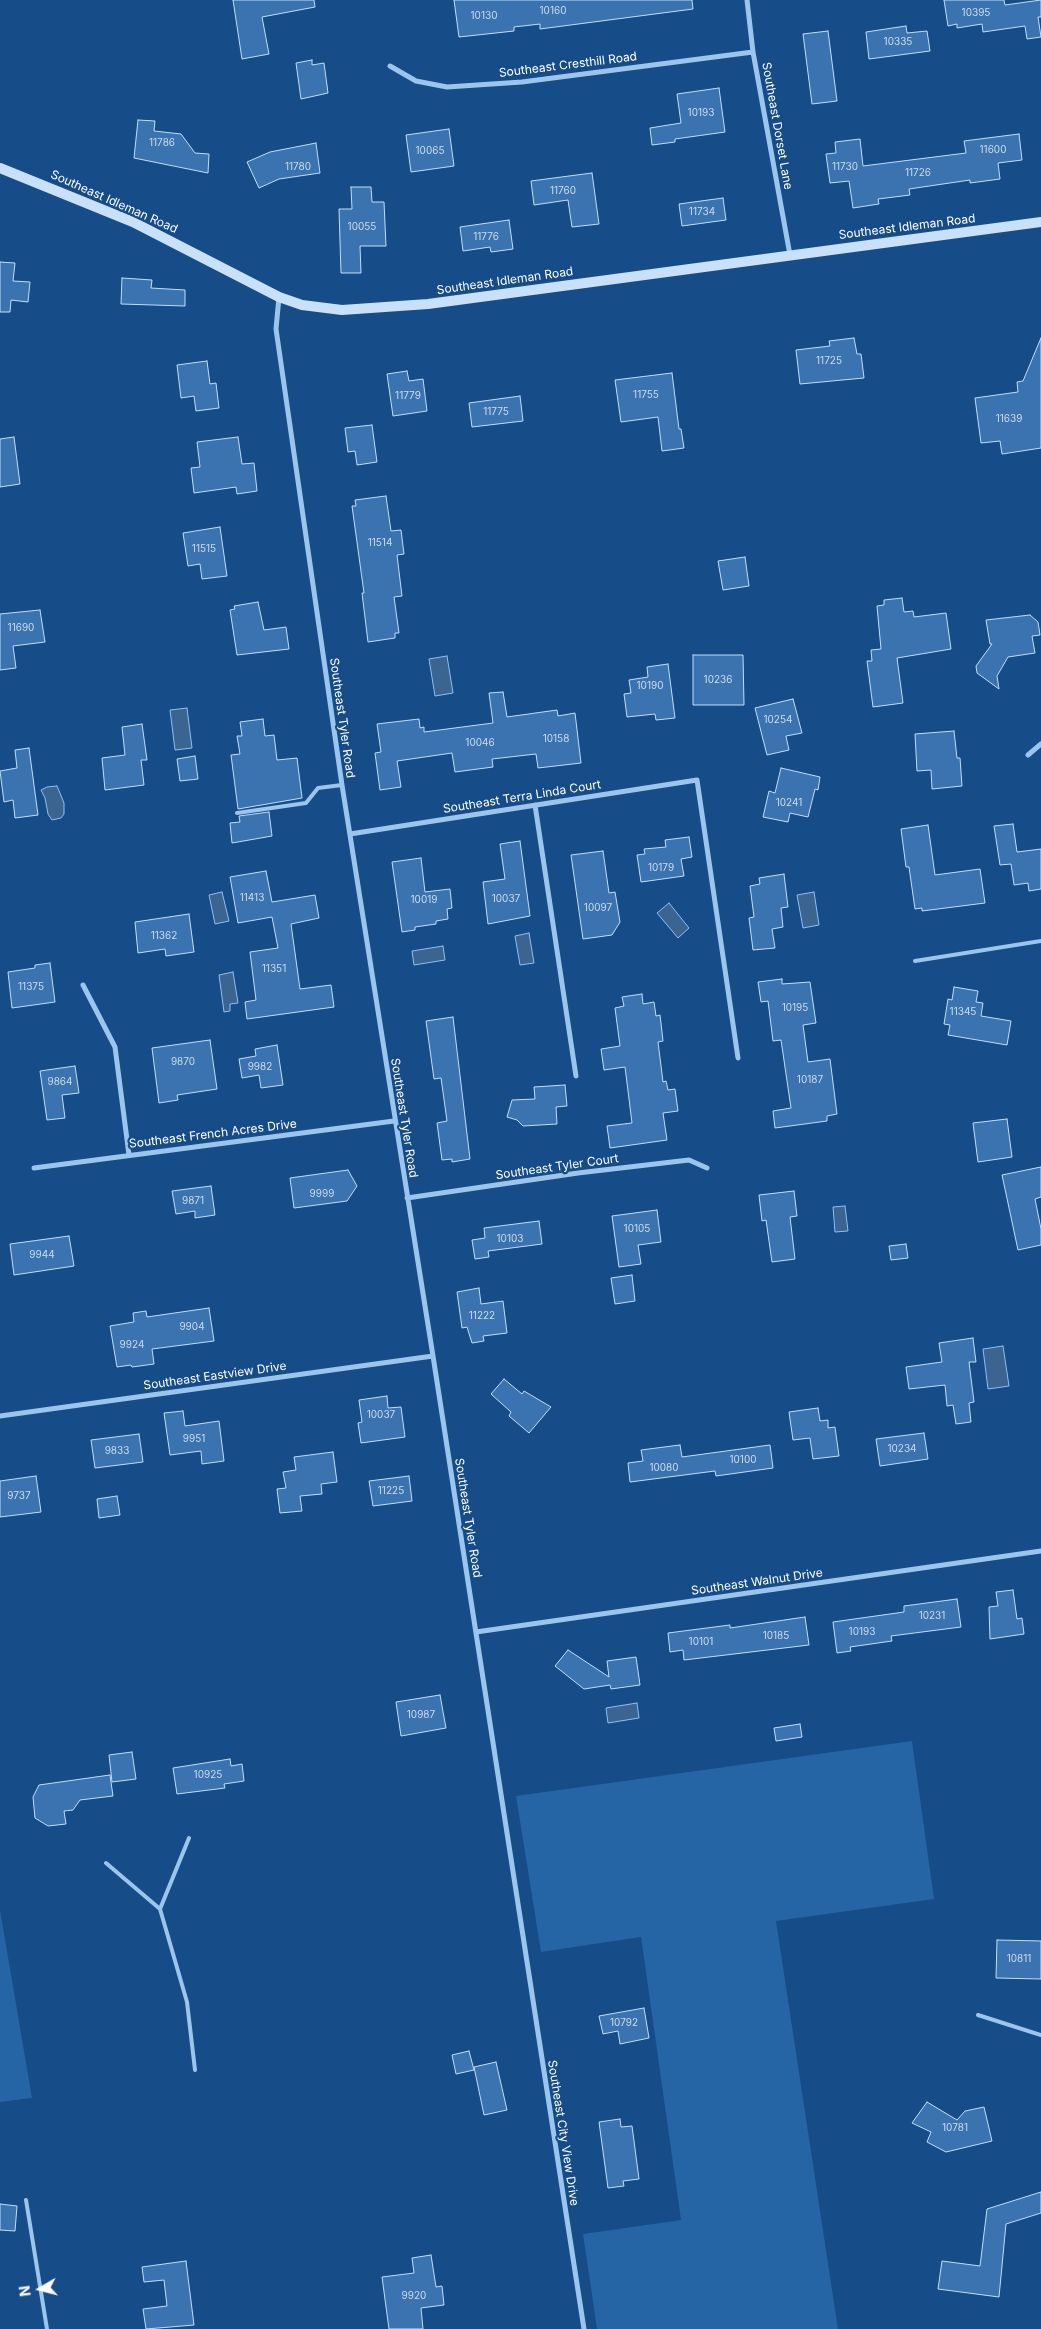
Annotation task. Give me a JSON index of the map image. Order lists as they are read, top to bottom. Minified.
{"streets":{"main road":["Southeast Idleman Road"],"street":["Southeast Cresthill Road","Southeast Dorset Lane","Southeast Tyler Road","Southeast Terra Linda Court","Southeast French Acres Drive","Southeast Tyler Court","Southeast Eastview Drive","Southeast Walnut Drive","Southeast City View Drive"]},"crossings":[["Southeast Cresthill Road","Southeast Dorset Lane"],["Southeast Dorset Lane","Southeast Idleman Road"],["Southeast Idleman Road","Southeast Tyler Road"],["Southeast Tyler Road","Southeast Terra Linda Court"],["Southeast Tyler Road","Southeast French Acres Drive"],["Southeast Tyler Road","Southeast Tyler Court"],["Southeast Tyler Road","Southeast Eastview Drive"],["Southeast Tyler Road","Southeast Walnut Drive"],["Southeast Tyler Road","Southeast City View Drive"]],"house_numbers":["10160","10395","10130","10335","10193","11786","11600","10065","11780","11730","11726","11760","11734","10055","11776","11725","11755","11779","11775","11639","11514","11515","11690","10236","10190","10254","10158","10046","10241","10179","11413","10037","10019","10097","11362","11351","11375","10195","11345","9870","9982","10187","9864","9999","9871","10105","10103","9944","11222","9904","9924","10037","9951","10234","9833","10100","10080","11225","9737","10231","10193","10185","10101","10987","10925","10811","10792","10781","9920"],"north":"left"}
